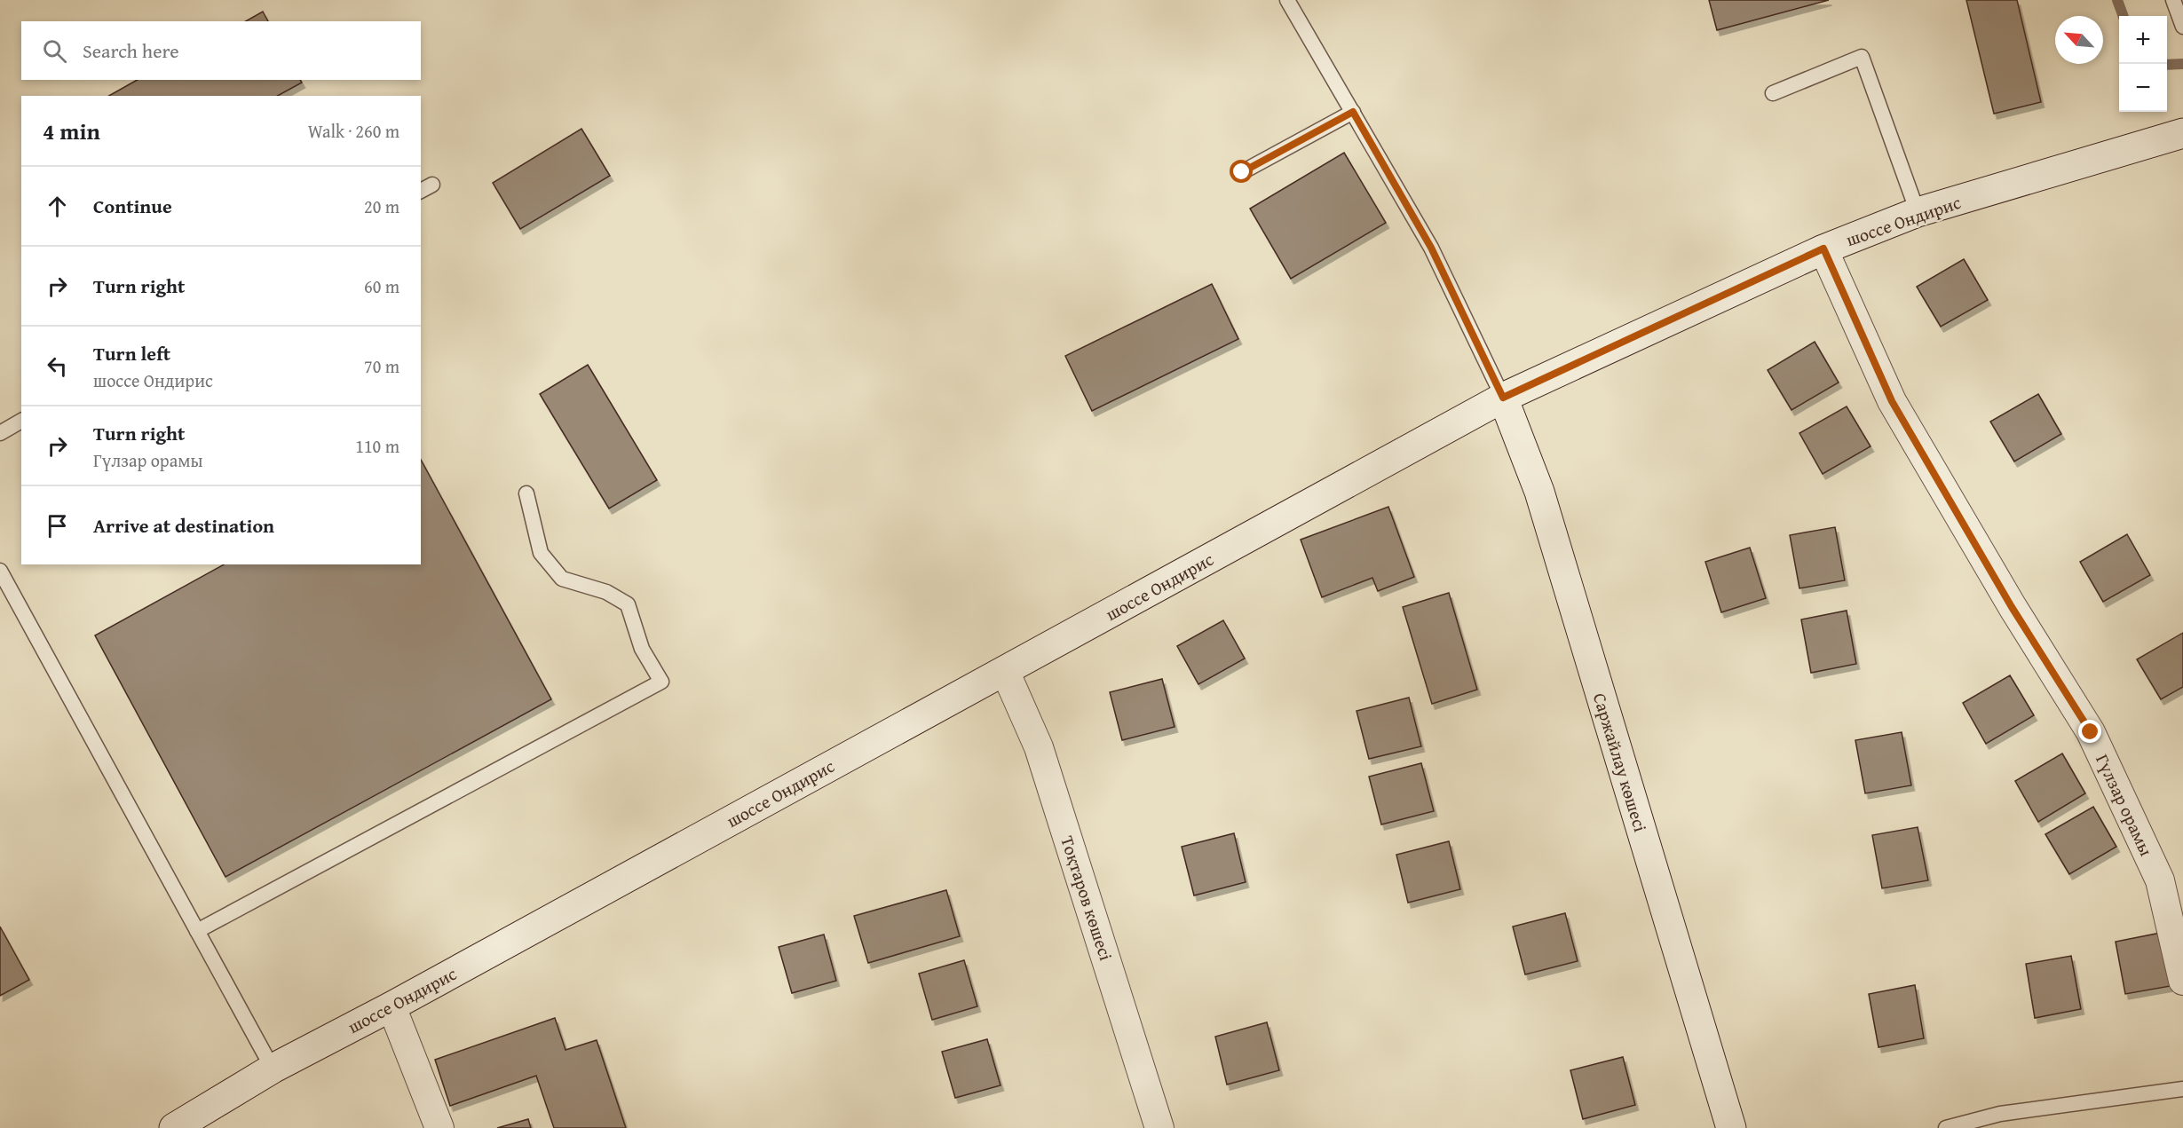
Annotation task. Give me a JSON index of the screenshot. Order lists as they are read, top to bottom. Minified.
{"streets":{"main road":["шоссе Ондирис","Саржайлау көшесі"],"street":["Гүлзар орамы","Тоқтаров көшесі"]},"crossings":[["шоссе Ондирис","Саржайлау көшесі"],["шоссе Ондирис","Гүлзар орамы"],["шоссе Ондирис","Тоқтаров көшесі"]],"north":"top left","page":{"map_buttons":["+","−"],"search":"Search here","heading":["4 min","Walk · 260 m"],"list":[["Continue","20 m"],["Turn right","60 m"],["Turn left","шоссе Ондирис","70 m"],["Turn right","Гүлзар орамы","110 m"],"Arrive at destination"]}}
